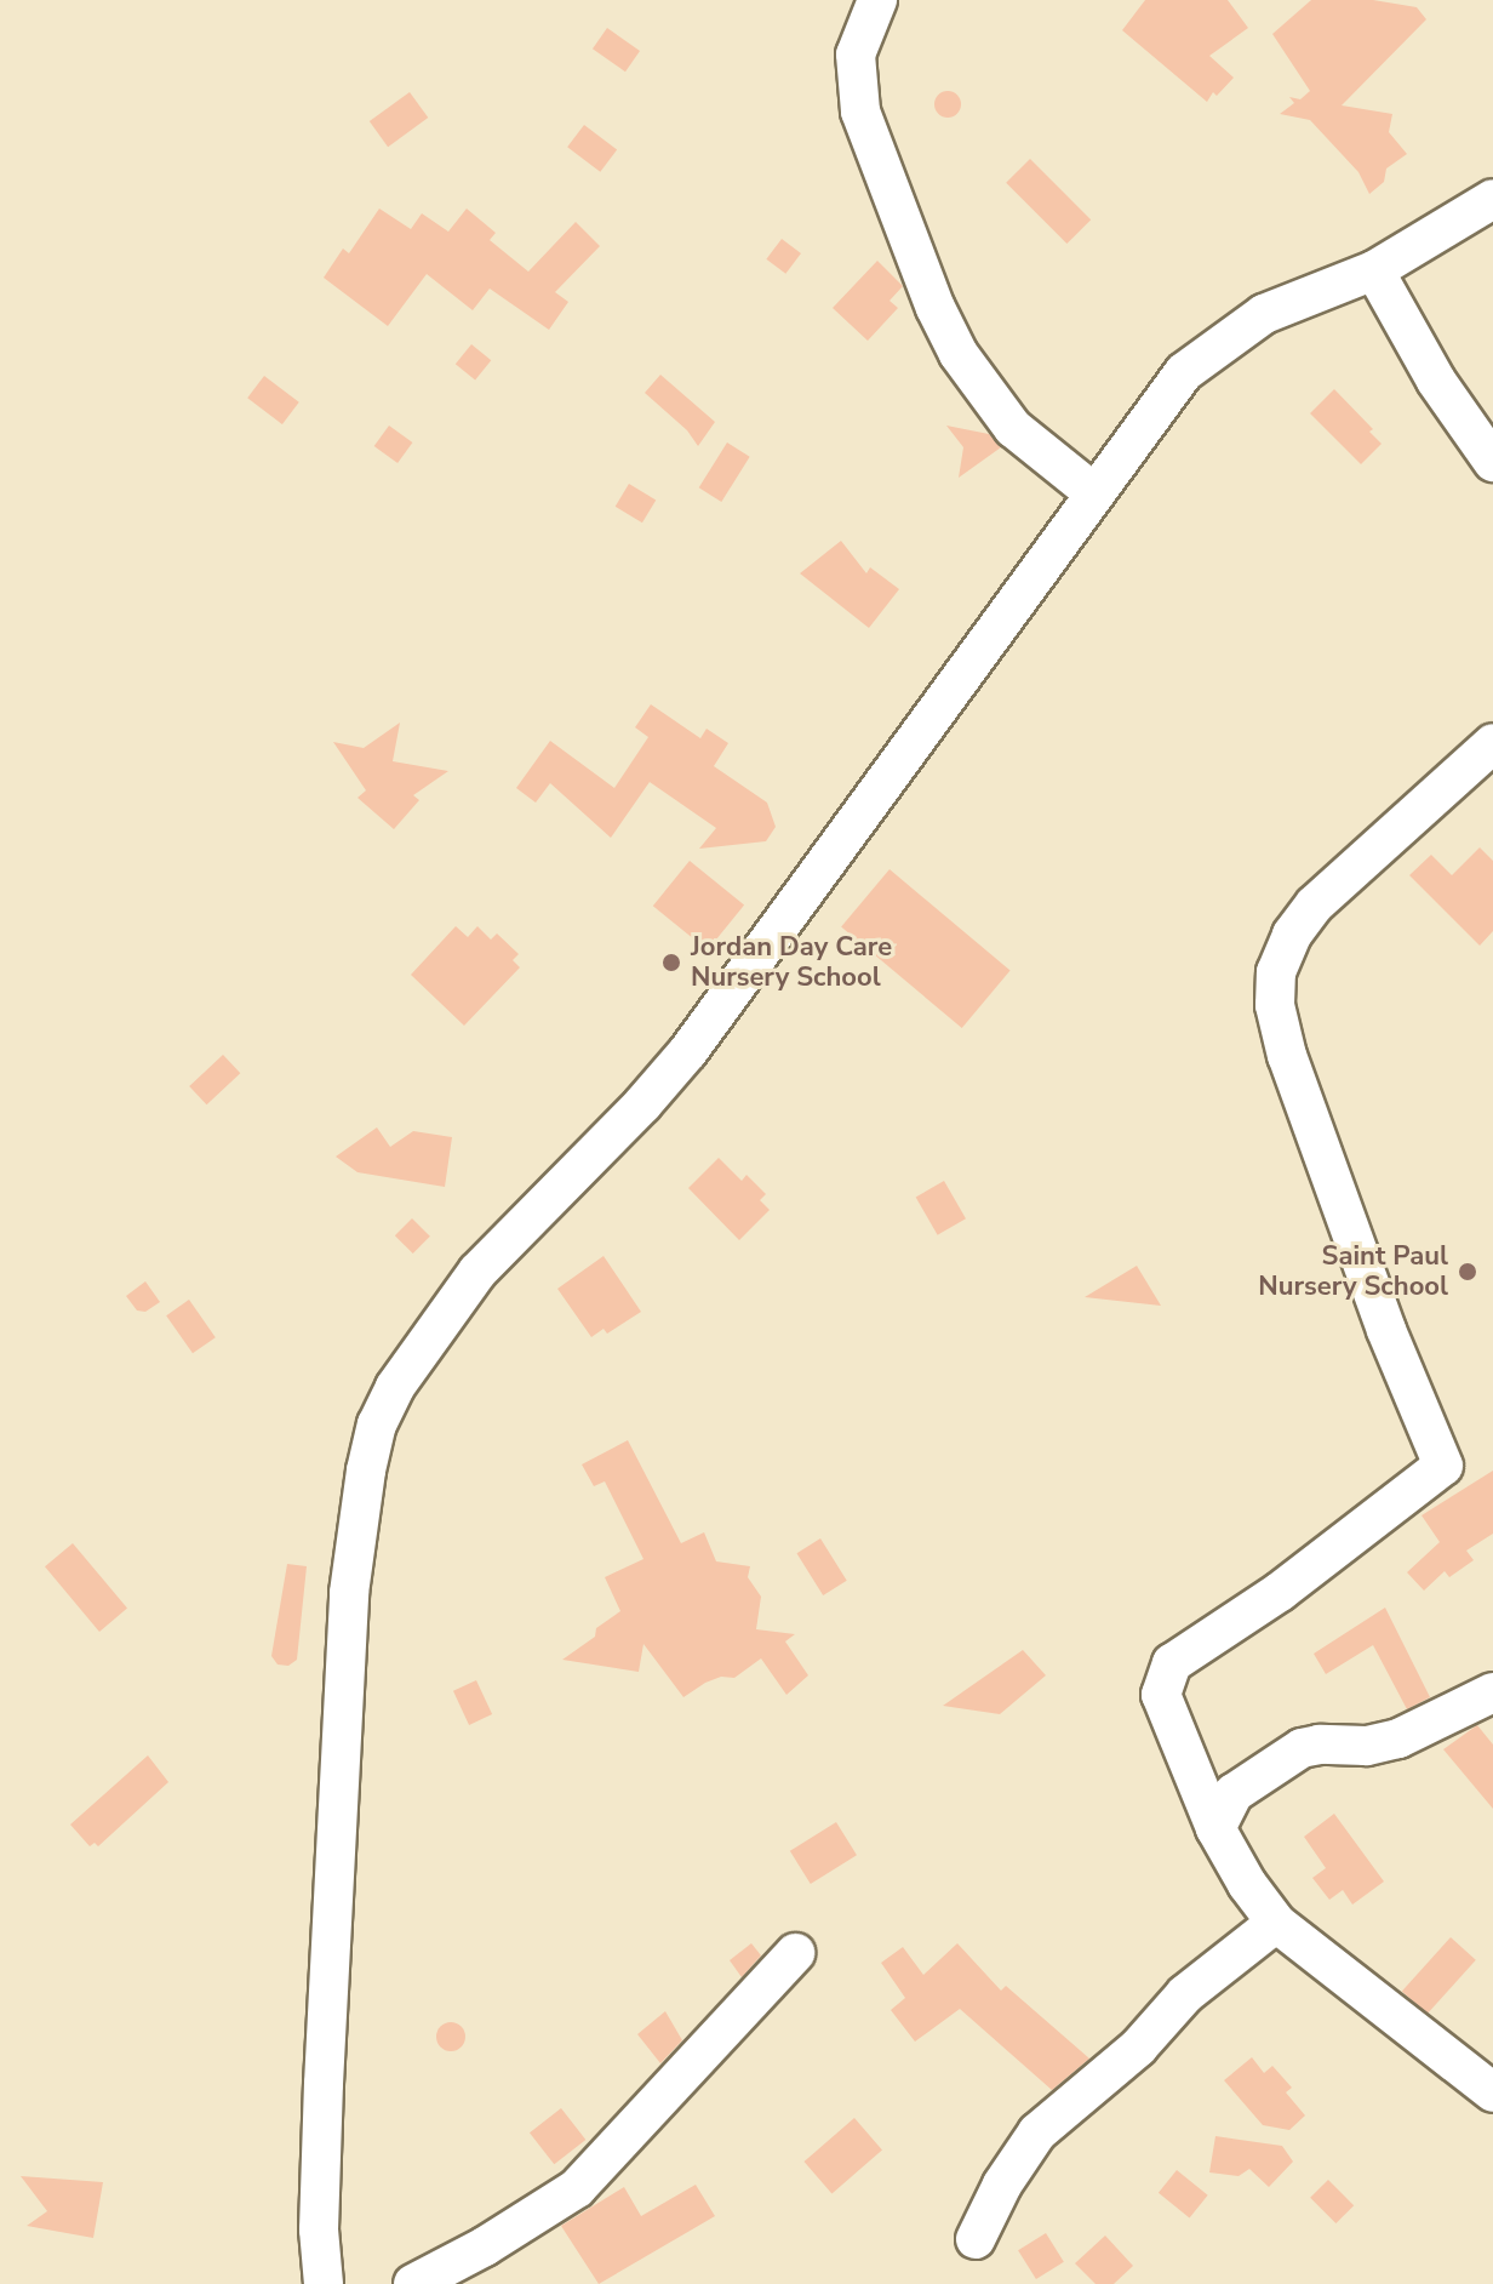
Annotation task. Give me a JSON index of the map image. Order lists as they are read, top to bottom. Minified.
{"places":["Jordan Day Care Nursery School","Saint Paul Nursery School"]}
